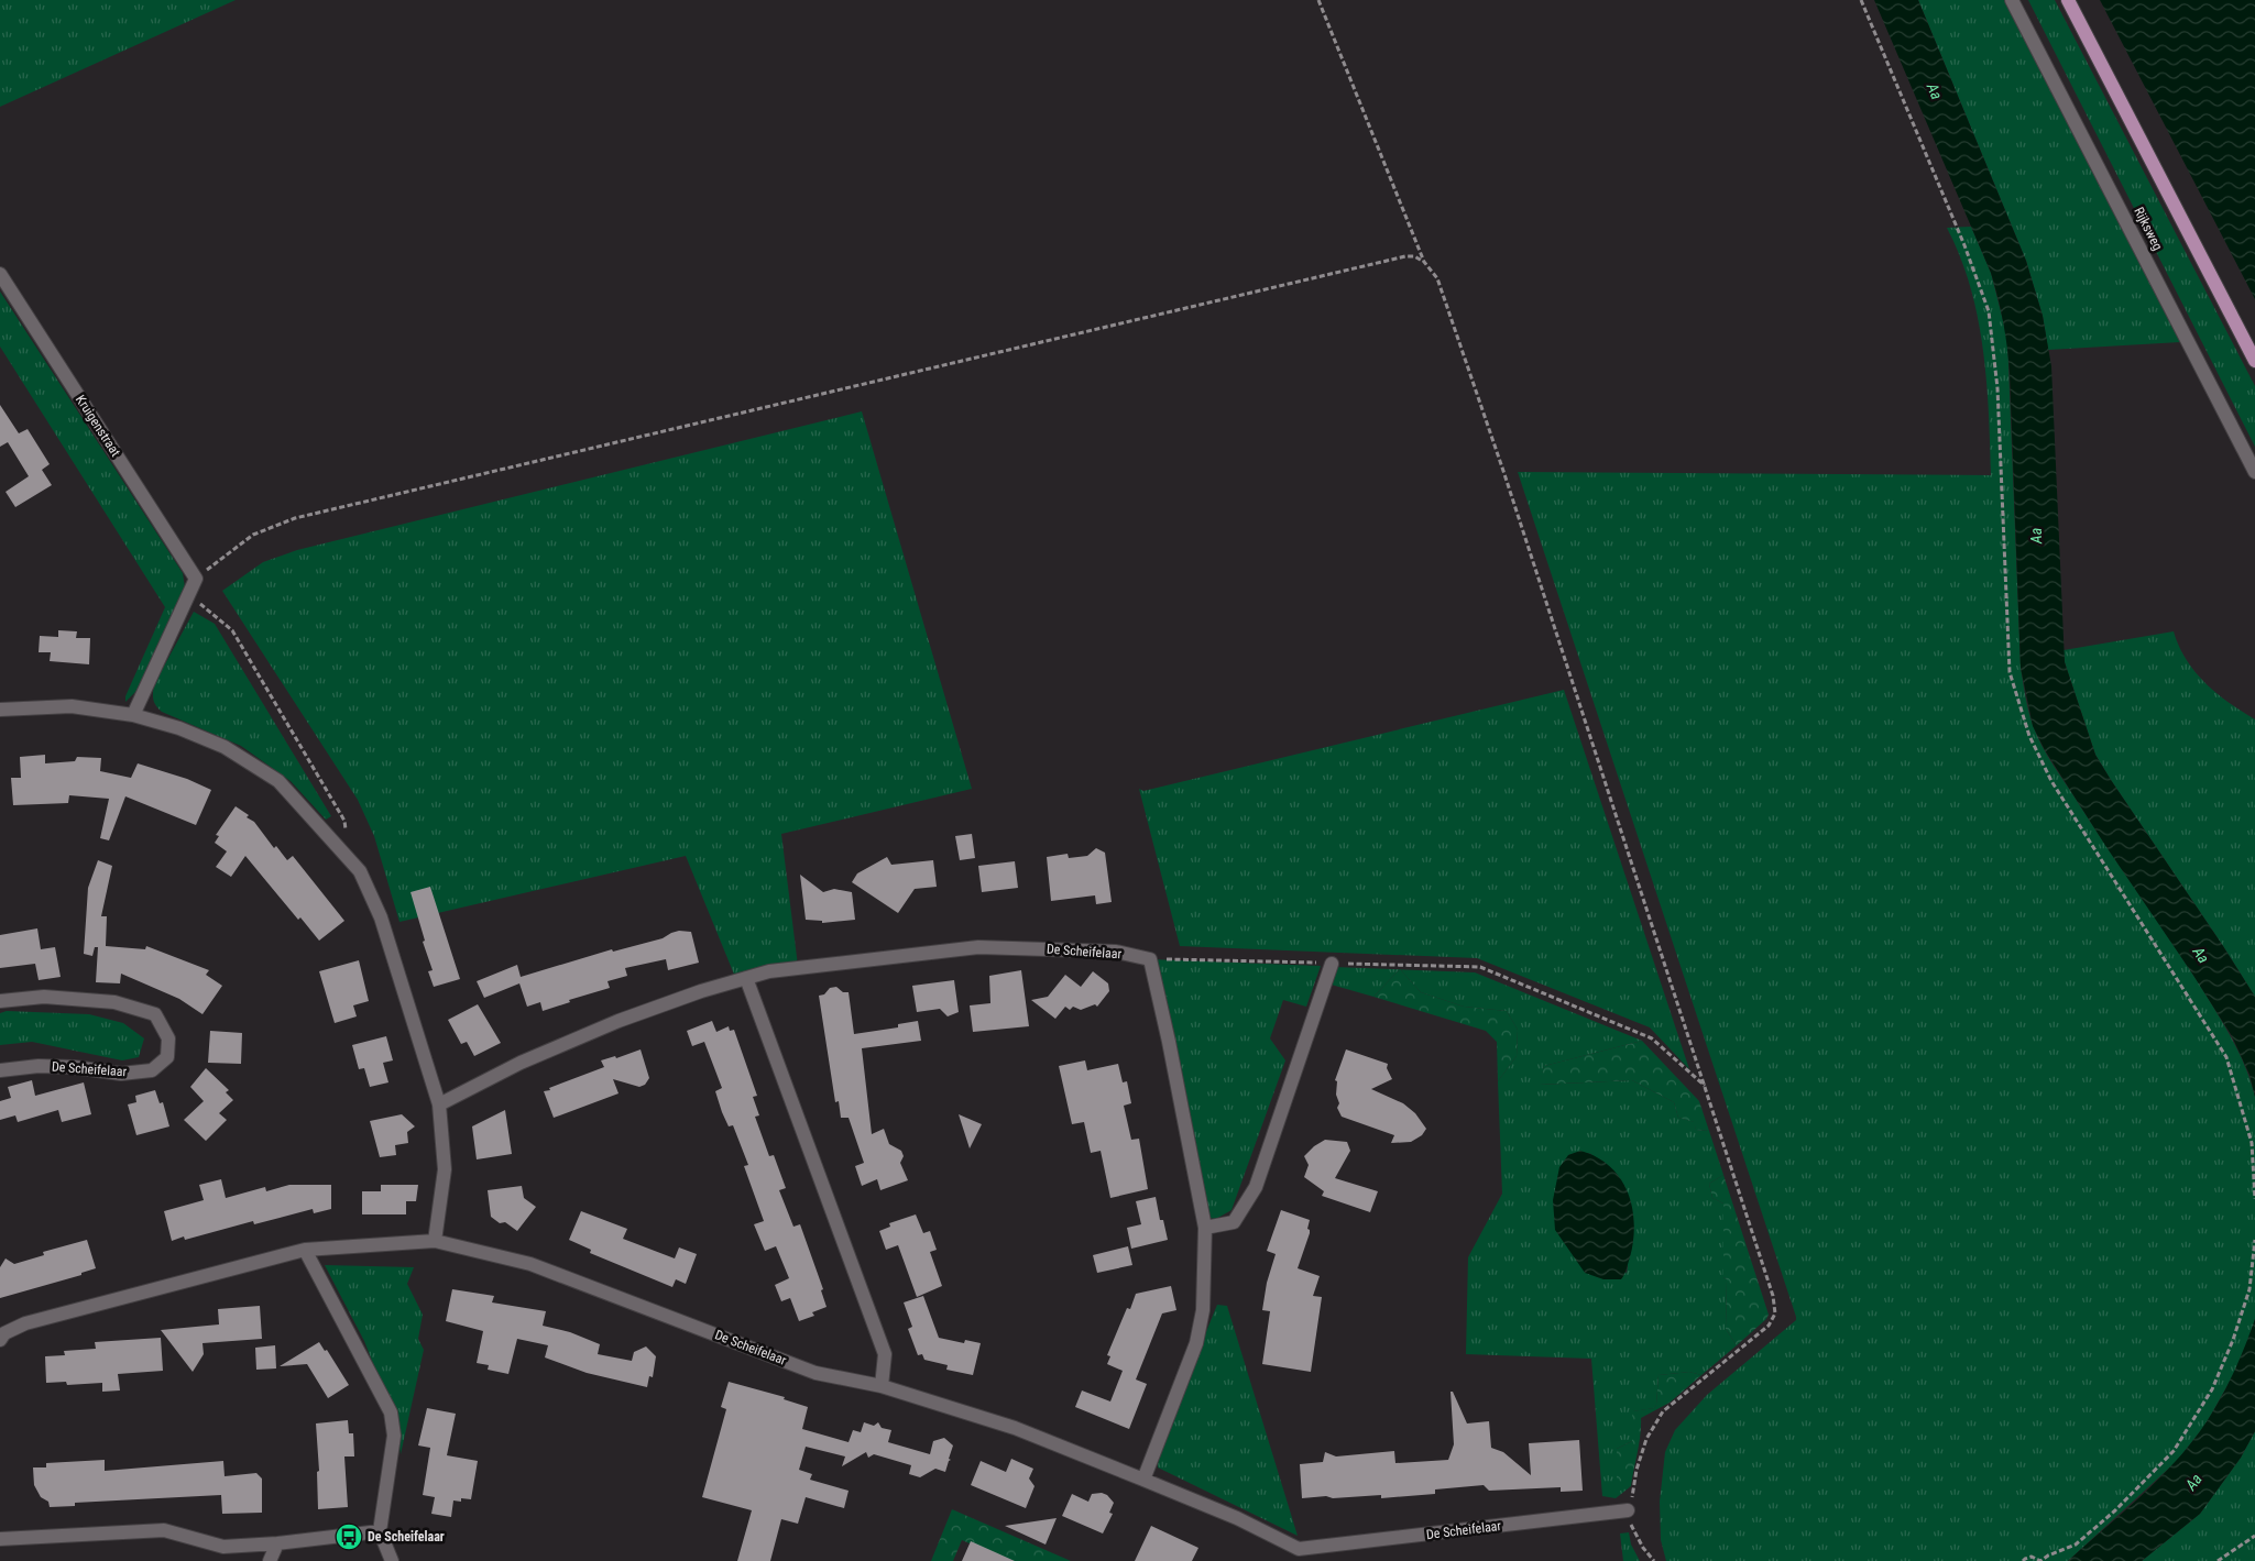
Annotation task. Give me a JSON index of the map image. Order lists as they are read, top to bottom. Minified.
{"streets":{"street":["Rijksweg","Kruigenstraat","De Scheifelaar"]},"water":["Aa"],"places":{"bus stop":["De Scheifelaar"]}}
